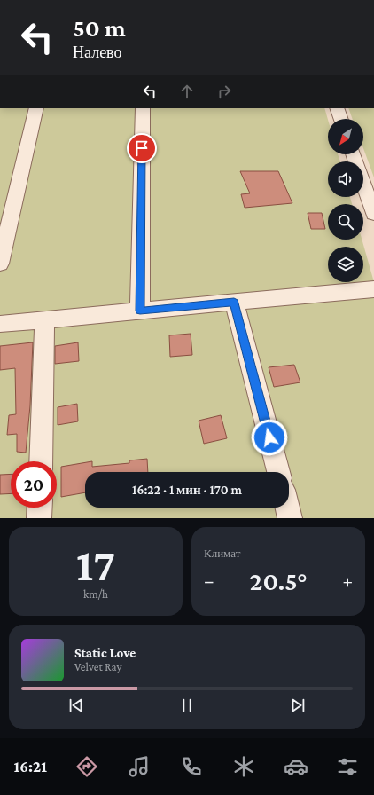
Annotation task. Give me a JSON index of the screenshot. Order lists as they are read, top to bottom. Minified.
{"north":"bottom left","page":{"turn":["50 m","Налево"],"limit":"20","trip":"16:22 · 1 мин · 170 m","tile":[["17","km/h"],"Климат"],"heat":["−","20.5°","+"],"song":["Static Love","Velvet Ray"],"tabs":"16:21"}}
